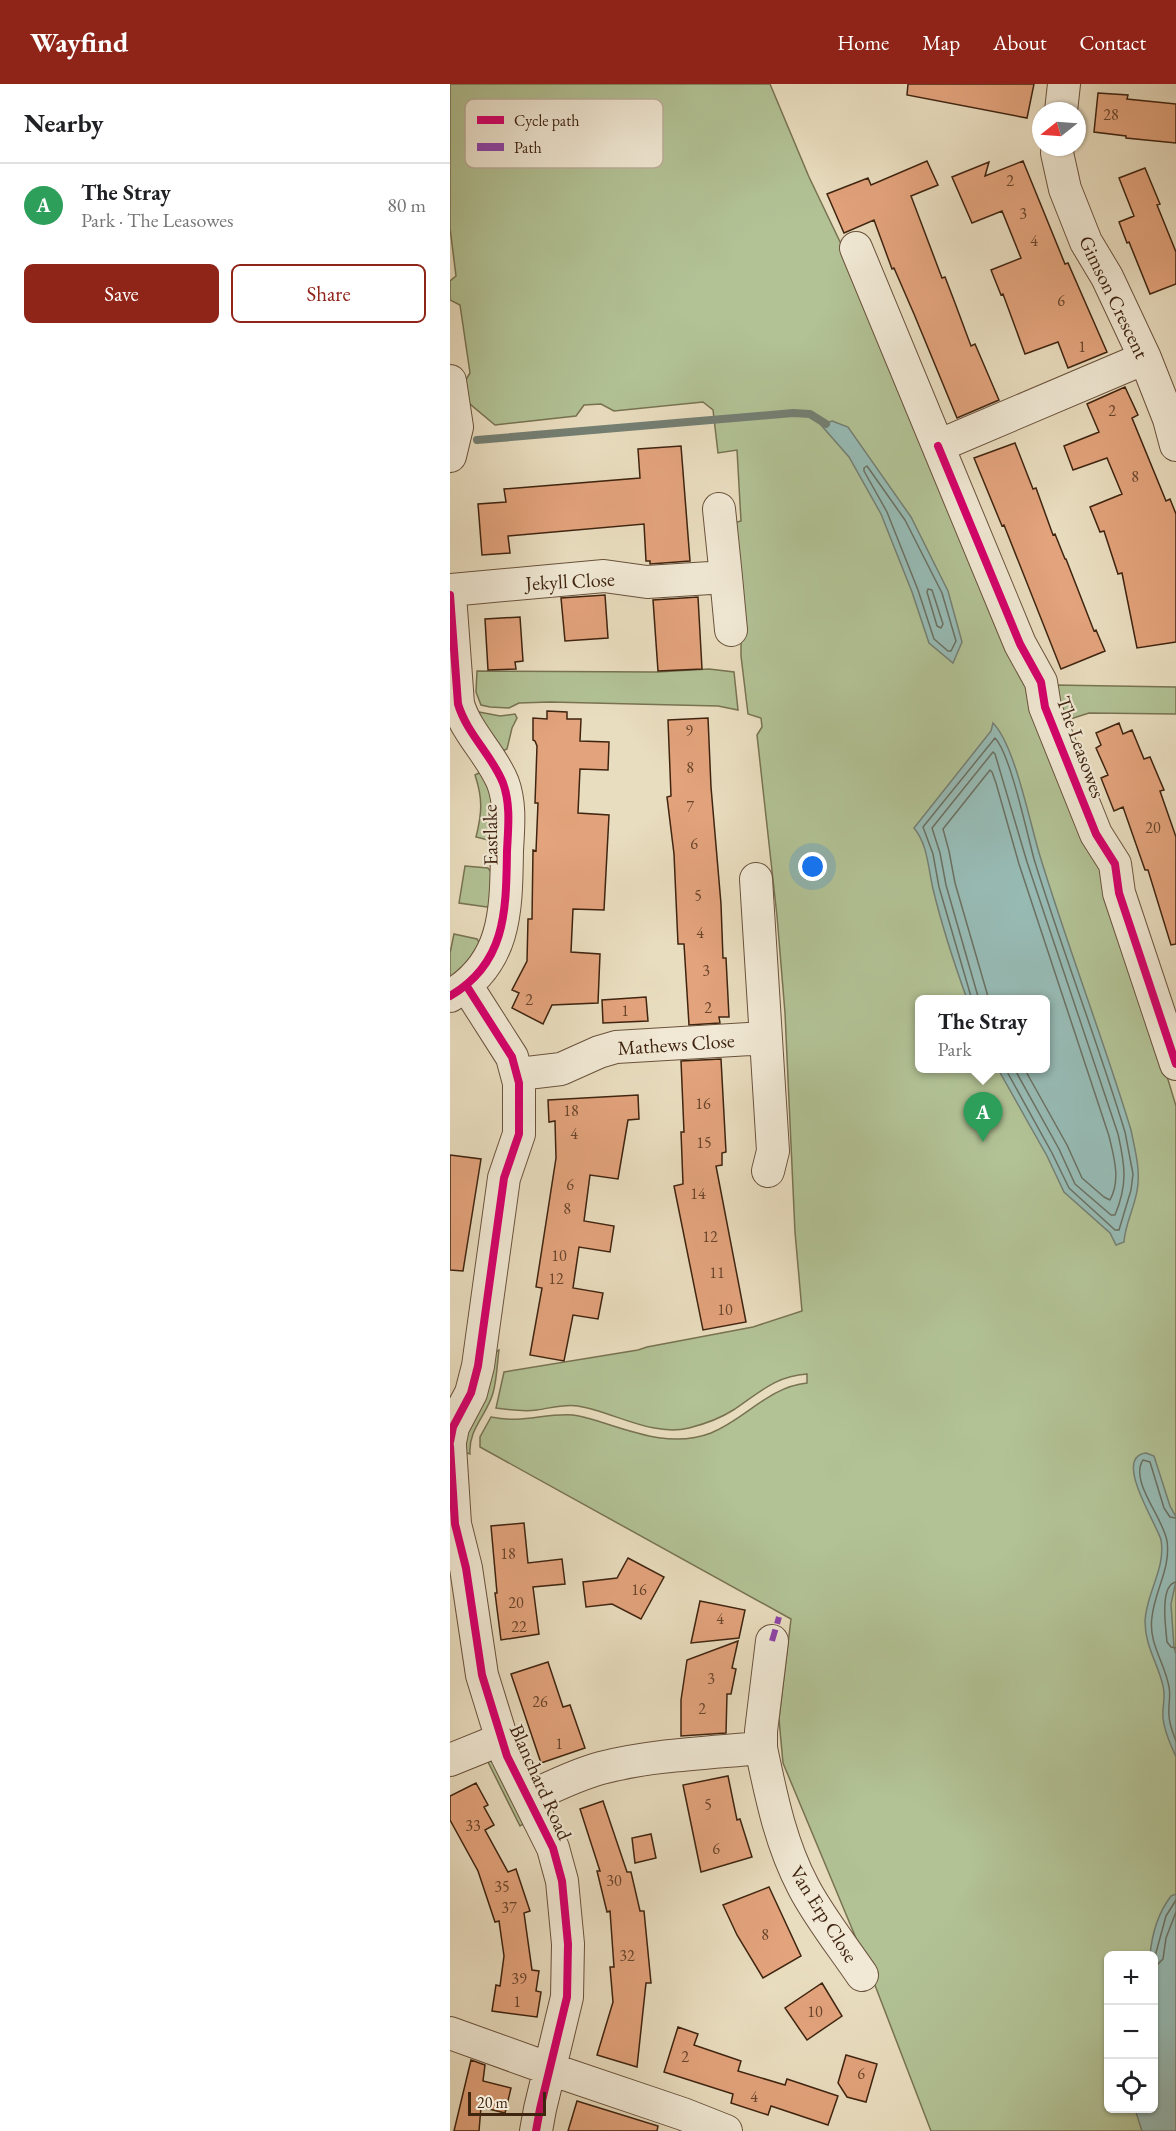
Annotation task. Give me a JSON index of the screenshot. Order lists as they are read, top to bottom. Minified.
{"streets":{"street":["Gimson Crescent","Jekyll Close","The Leasowes","Eastlake","Mathews Close","Blanchard Road","Van Erp Close"]},"crossings":[["Eastlake","Blanchard Road"],["Mathews Close","Blanchard Road"]],"house_numbers":["28","2","3","4","6","1","2","8","9","8","7","20","6","5","4","3","2","2","1","16","18","4","15","6","14","8","12","10","11","12","10","18","16","20","4","22","3","26","2","1","5","33","6","30","35","37","8","32","39","1","10","2","6","4"],"legend":["Cycle path","Path"],"scale_bar":"20 m","north":"left","page":{"header":"Wayfind","nav":["Home","Map","About","Contact"],"heading":"Nearby","list":[{"mark":"A","name":"The Stray","note":"Park · The Leasowes","value":"80 m"}],"buttons":["Save","Share"],"popup":["The Stray","Park"],"pins":"A","map_buttons":["+","−"],"scale":"20 m"}}
